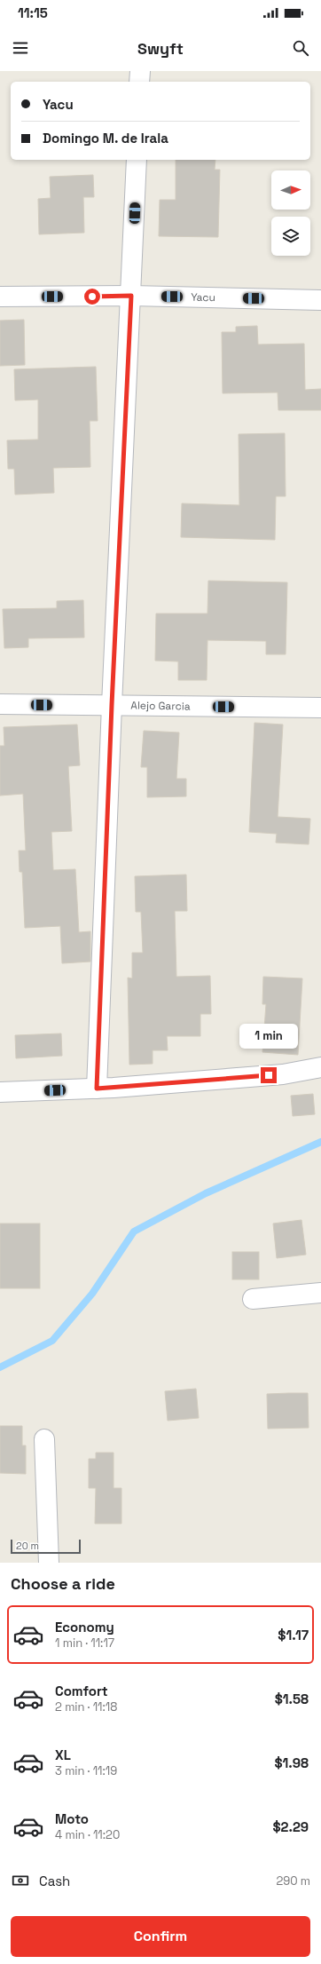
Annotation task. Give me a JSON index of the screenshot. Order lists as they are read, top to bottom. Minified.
{"streets":{"street":["Yacu","Alejo Garcia"]},"scale_bar":"20 m","north":"right","page":{"status":"11:15","header":"Swyft","banner":["Yacu","Domingo M. de Irala"],"bubble":"1 min","scale":"20 m","heading":"Choose a ride","list":[{"name":"Economy","note":"1 min · 11:17","value":"$1.17"},{"name":"Comfort","note":"2 min · 11:18","value":"$1.58"},{"name":"XL","note":"3 min · 11:19","value":"$1.98"},{"name":"Moto","note":"4 min · 11:20","value":"$2.29"}],"pay":["Cash","290 m"],"buttons":"Confirm"}}
